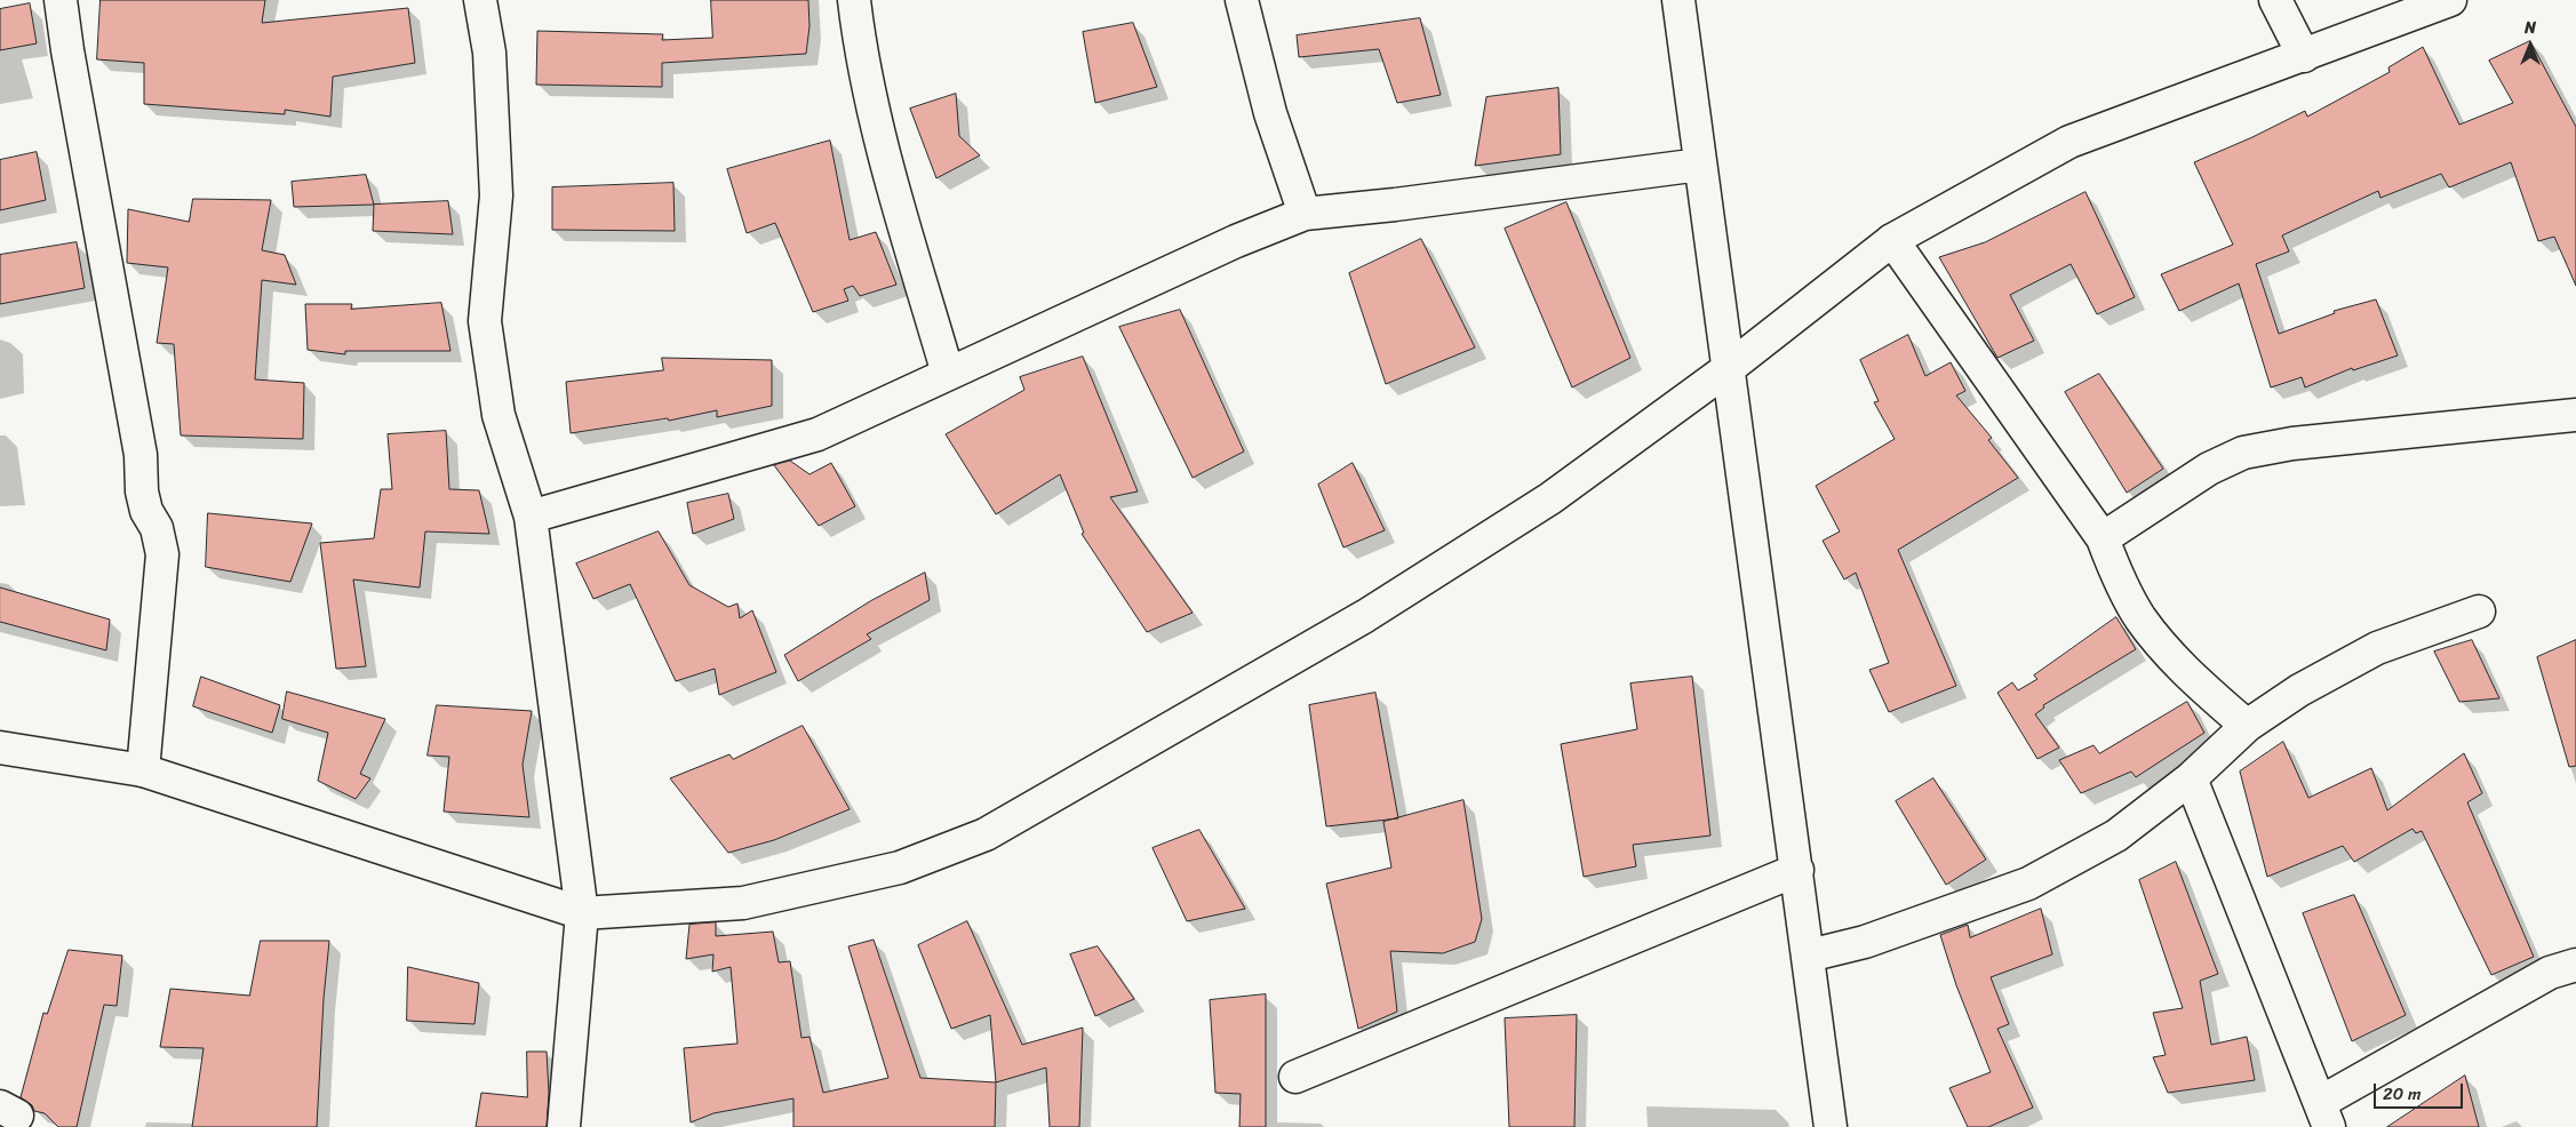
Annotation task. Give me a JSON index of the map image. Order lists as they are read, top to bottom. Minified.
{"scale_bar":"20 m","north":"top"}
